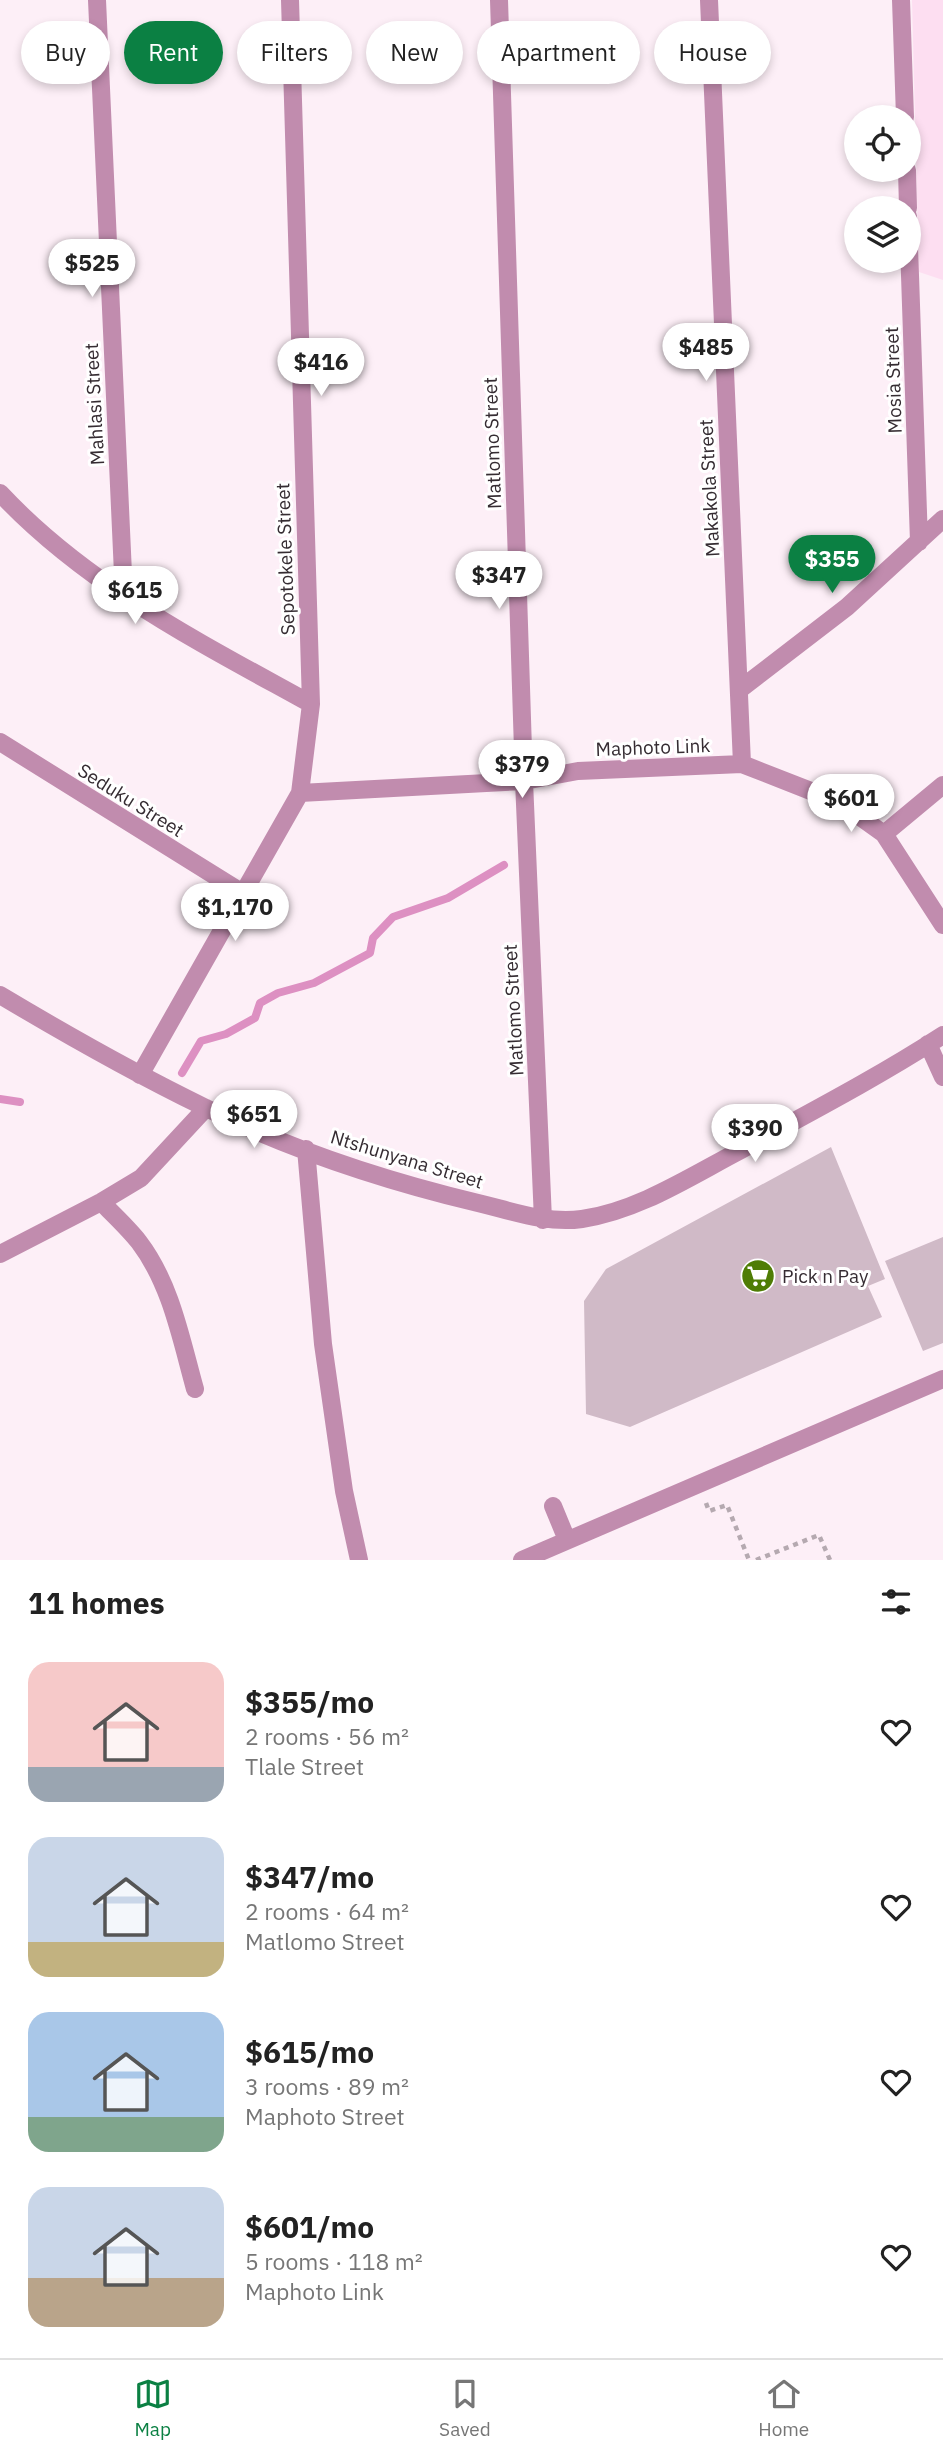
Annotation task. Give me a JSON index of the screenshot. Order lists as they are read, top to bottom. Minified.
{"streets":{"street":["Mosia Street","Mahlasi Street","Matlomo Street","Makakola Street","Sepotokele Street","Maphoto Link","Seduku Street","Ntshunyana Street"]},"crossings":[["Matlomo Street","Maphoto Link"],["Matlomo Street","Ntshunyana Street"],["Makakola Street","Maphoto Link"],["Sepotokele Street","Maphoto Link"],["Sepotokele Street","Seduku Street"],["Sepotokele Street","Ntshunyana Street"]],"places":{"supermarket":["Pick n Pay"]},"page":{"chip":["Buy","Rent","Filters","New","Apartment","House"],"price":["$525","$485","$416","$355","$347","$615","$379","$601","$1,170","$651","$390"],"heading":"11 homes","list":[{"name":"$355/mo","note":"2 rooms · 56 m² · Tlale Street"},{"name":"$347/mo","note":"2 rooms · 64 m² · Matlomo Street"},{"name":"$615/mo","note":"3 rooms · 89 m² · Maphoto Street"},{"name":"$601/mo","note":"5 rooms · 118 m² · Maphoto Link"}],"tabs":["Map","Saved","Home"]}}
